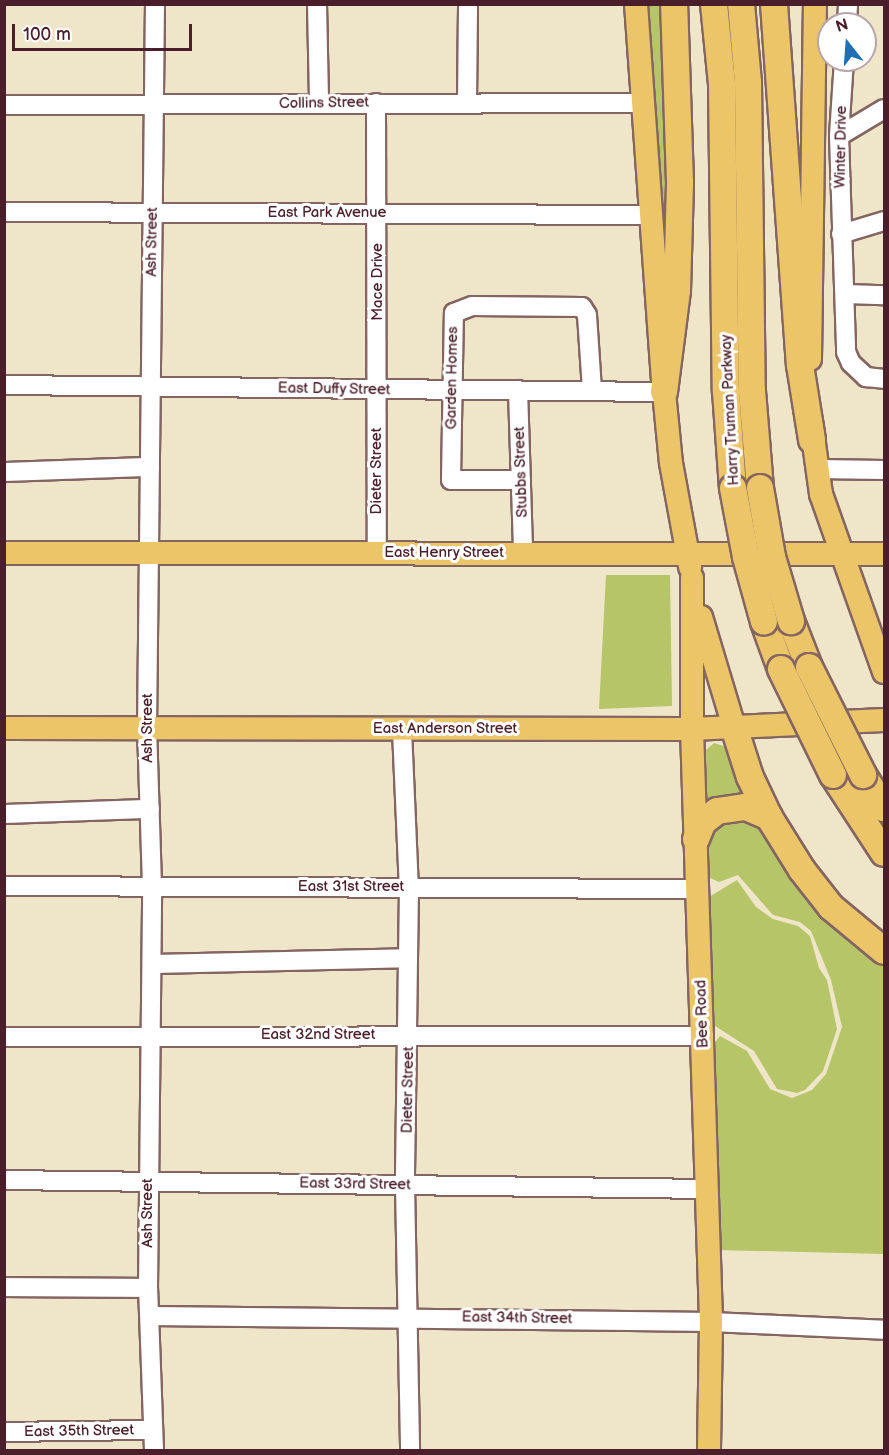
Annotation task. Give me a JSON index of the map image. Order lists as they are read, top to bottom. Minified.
{"streets":{"highway":["Harry Truman Parkway"],"main road":["East Henry Street","East Anderson Street","Bee Road"],"street":["Collins Street","Winter Drive","East Park Avenue","Ash Street","Mace Drive","Garden Homes","East Duffy Street","Dieter Street","Stubbs Street","East 31st Street","East 32nd Street","East 33rd Street","East 34th Street","East 35th Street"]},"crossings":[["Collins Street","Ash Street"],["Collins Street","Mace Drive"],["East Park Avenue","Ash Street"],["East Park Avenue","Mace Drive"],["Ash Street","East Duffy Street"],["Ash Street","East Henry Street"],["Ash Street","East Anderson Street"],["Ash Street","East 31st Street"],["Ash Street","East 32nd Street"],["Ash Street","East 33rd Street"],["Ash Street","East 34th Street"],["Ash Street","East 35th Street"],["Mace Drive","East Duffy Street"],["Mace Drive","Dieter Street"],["Garden Homes","East Duffy Street"],["Garden Homes","Stubbs Street"],["East Duffy Street","Dieter Street"],["East Duffy Street","Stubbs Street"],["Dieter Street","East Henry Street"],["Dieter Street","East Anderson Street"],["Dieter Street","East 31st Street"],["Dieter Street","East 32nd Street"],["Dieter Street","East 33rd Street"],["Dieter Street","East 34th Street"],["Stubbs Street","East Henry Street"],["East Anderson Street","Bee Road"],["East 31st Street","Bee Road"],["Bee Road","East 32nd Street"],["Bee Road","East 33rd Street"],["Bee Road","East 34th Street"]],"scale_bar":"100 m","north":"top"}
